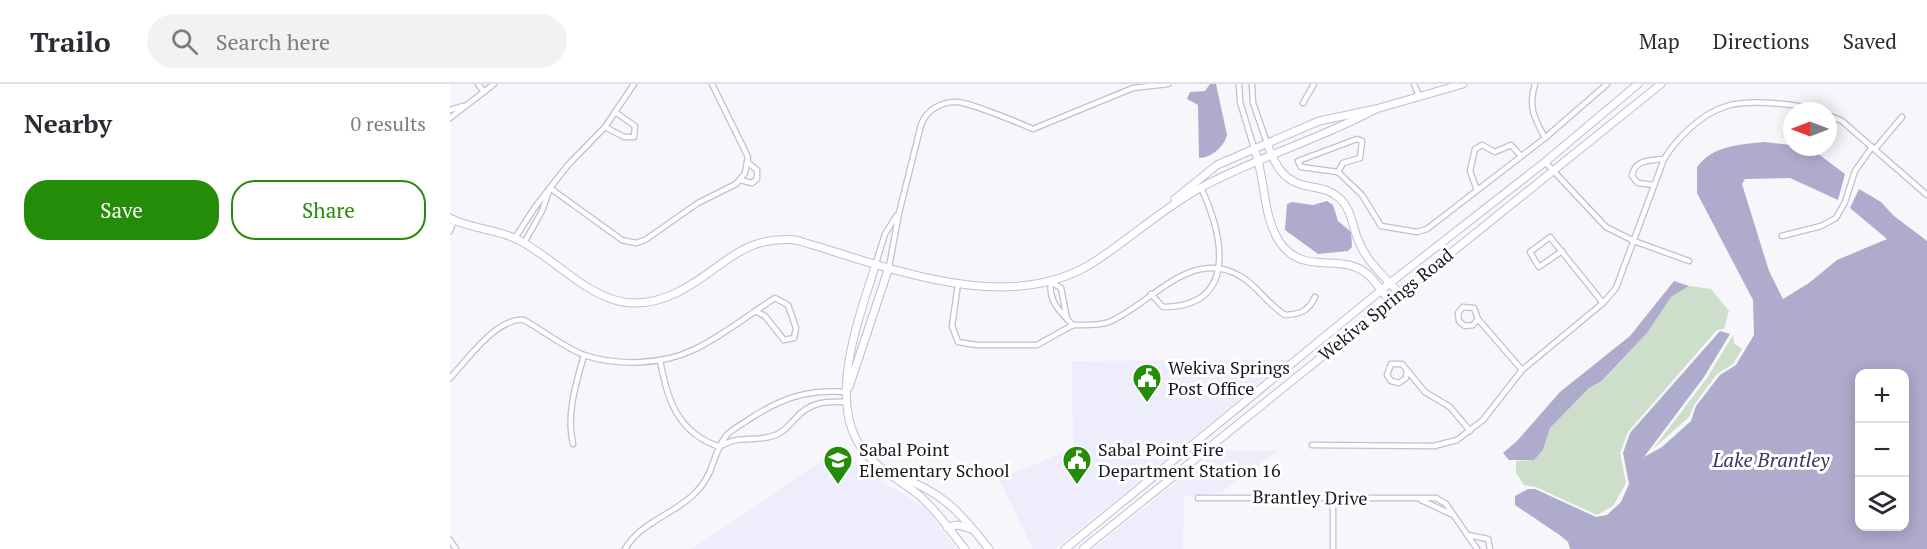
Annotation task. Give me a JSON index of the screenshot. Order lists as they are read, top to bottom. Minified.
{"streets":{"street":["Wekiva Springs Road","Brantley Drive"]},"water":["Lake Brantley"],"places":{"public building":["Wekiva Springs Post Office","Sabal Point Fire Department Station 16"],"school or university":["Sabal Point Elementary School"]},"north":"left","page":{"header":"Trailo","search":"Search here","nav":["Map","Directions","Saved"],"heading":["Nearby","0 results"],"buttons":["Save","Share"],"map_buttons":["+","−"]}}
